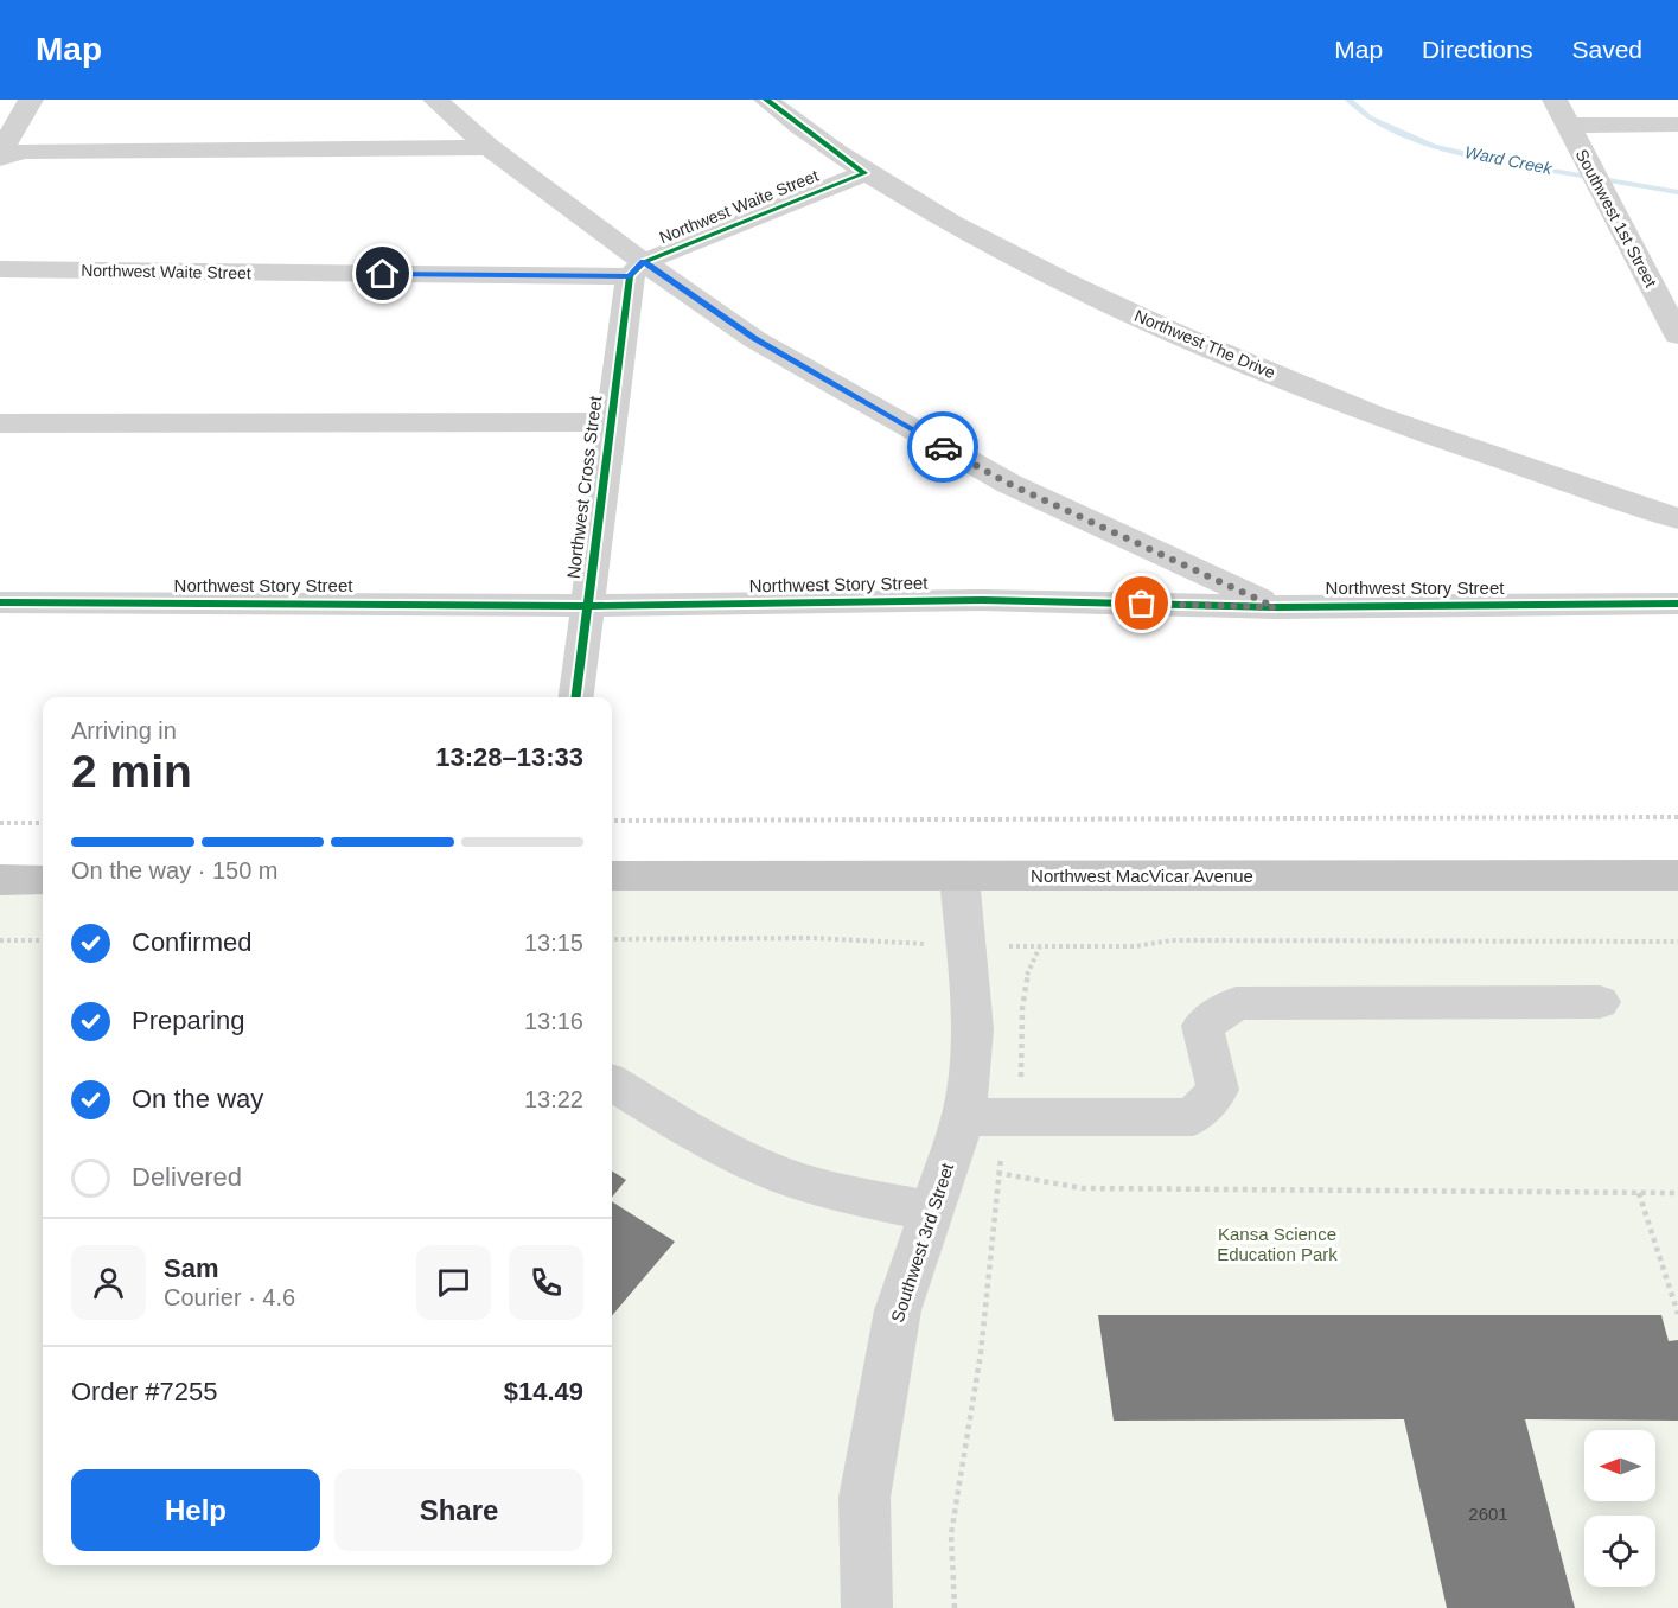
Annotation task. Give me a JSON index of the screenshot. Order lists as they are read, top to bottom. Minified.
{"streets":{"main road":["Northwest MacVicar Avenue"],"street":["Northwest Waite Street","Southwest 1st Street","Northwest The Drive","Northwest Cross Street","Northwest Story Street","Southwest 3rd Street"]},"crossings":[["Northwest Waite Street","Northwest The Drive"],["Northwest Waite Street","Northwest Cross Street"],["Northwest Cross Street","Northwest Story Street"],["Northwest MacVicar Avenue","Southwest 3rd Street"]],"water":["Ward Creek"],"parks":["Kansa Science Education Park"],"house_numbers":["2601"],"north":"left","page":{"header":"Map","nav":["Map","Directions","Saved"],"heading":["2 min","Arriving in","13:28–13:33"],"panel":["Sam","Courier · 4.6","Order #7255","$14.49"],"bar":"On the way · 150 m","list":[["Confirmed","13:15"],["Preparing","13:16"],["On the way","13:22"],"Delivered"],"buttons":["Help","Share"]}}
